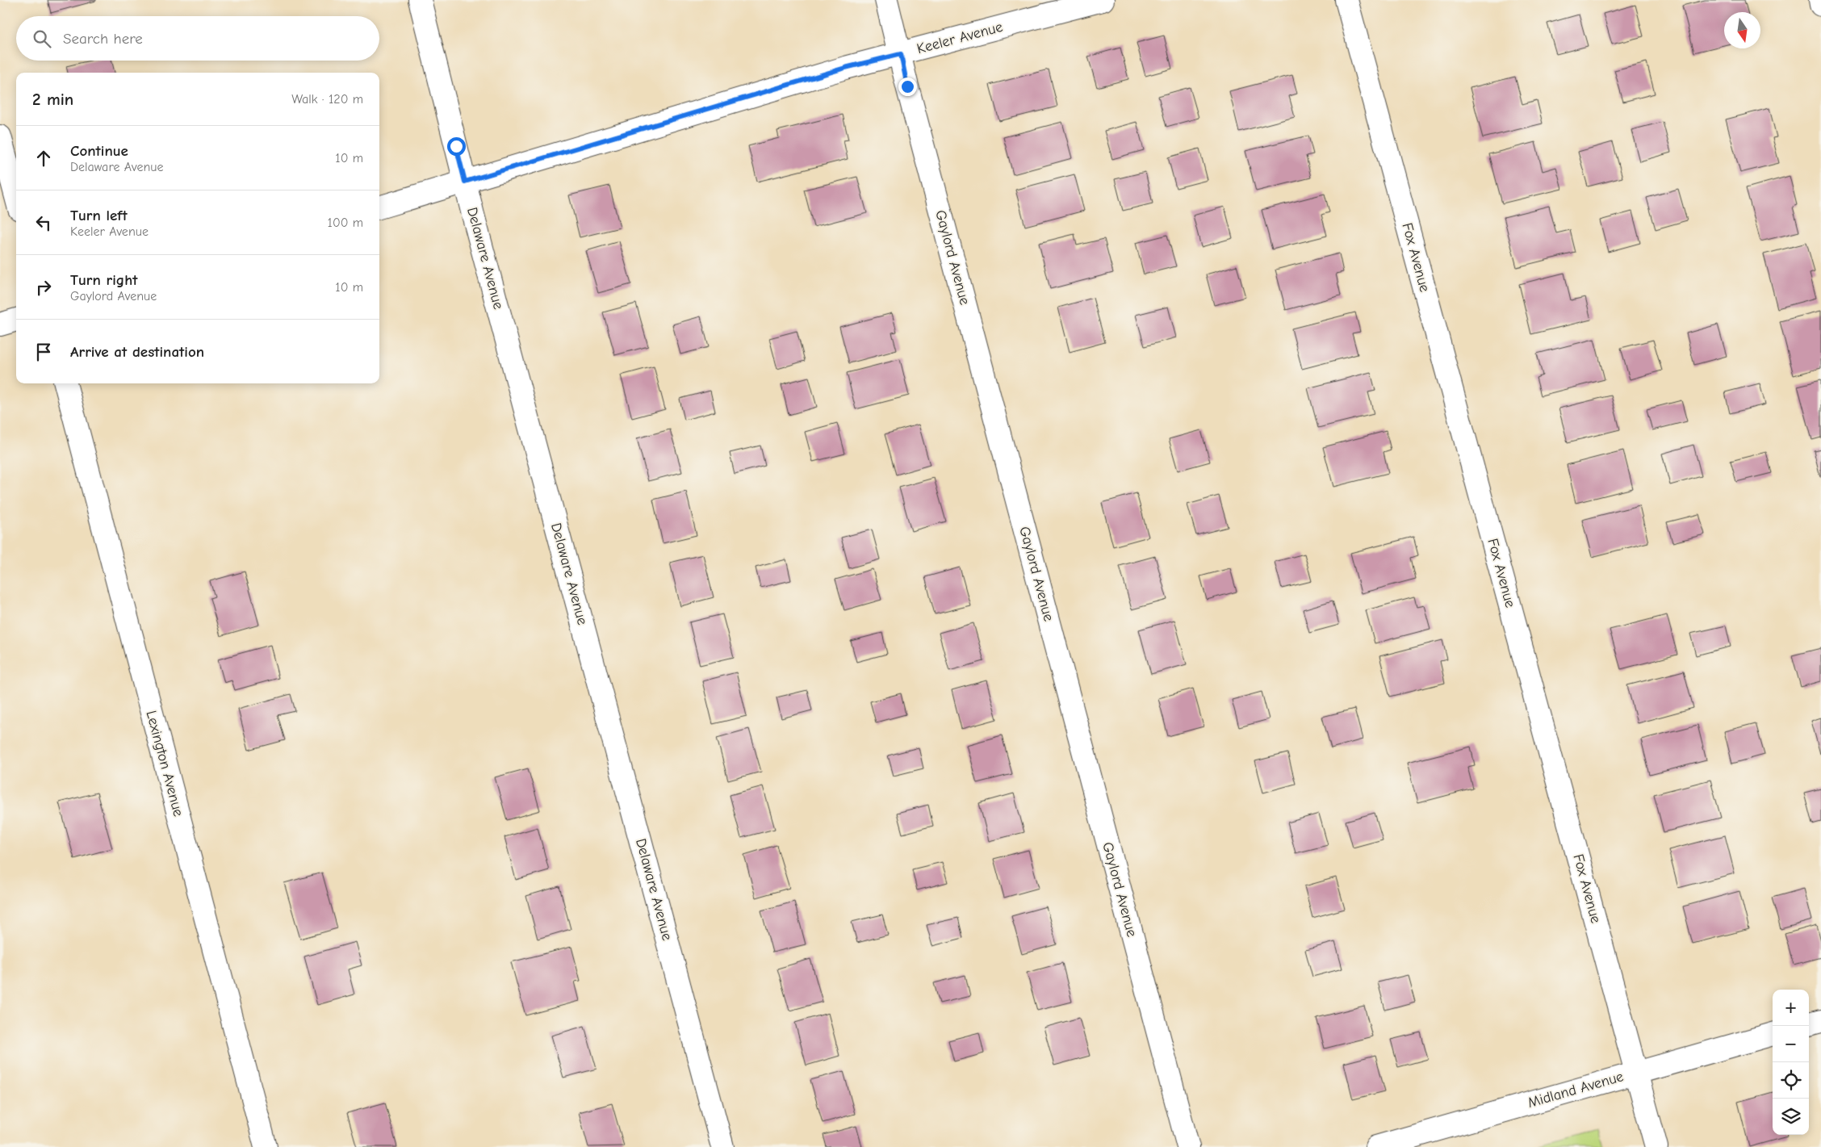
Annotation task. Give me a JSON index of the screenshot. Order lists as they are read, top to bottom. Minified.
{"streets":{"street":["Keeler Avenue","Gaylord Avenue","Fox Avenue","Delaware Avenue","Lexington Avenue","Midland Avenue"]},"crossings":[["Keeler Avenue","Gaylord Avenue"],["Keeler Avenue","Delaware Avenue"],["Fox Avenue","Midland Avenue"]],"north":"bottom","page":{"search":"Search here","heading":["2 min","Walk · 120 m"],"list":[["Continue","Delaware Avenue","10 m"],["Turn left","Keeler Avenue","100 m"],["Turn right","Gaylord Avenue","10 m"],"Arrive at destination"],"map_buttons":["+","−"]}}
